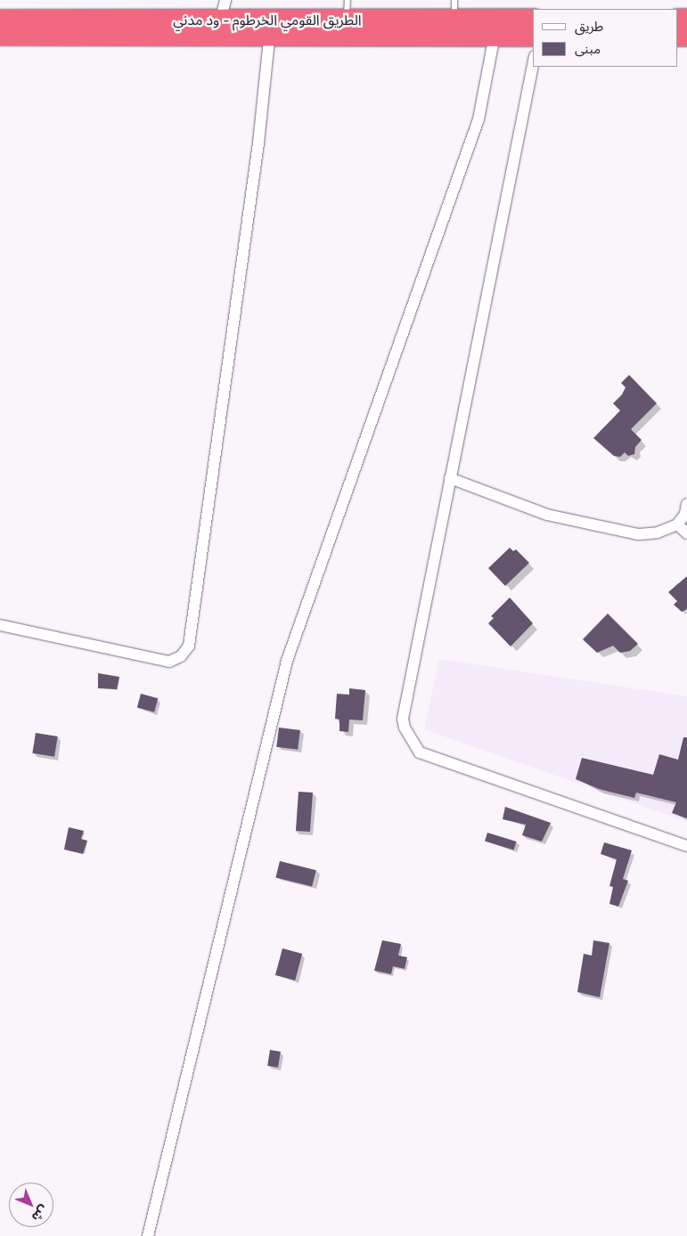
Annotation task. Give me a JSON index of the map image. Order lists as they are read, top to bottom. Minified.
{"streets":{"highway":["الطريق القومي الخرطوم - ود مدني"]},"legend":["طريق","مبنى"],"north":"bottom right"}
